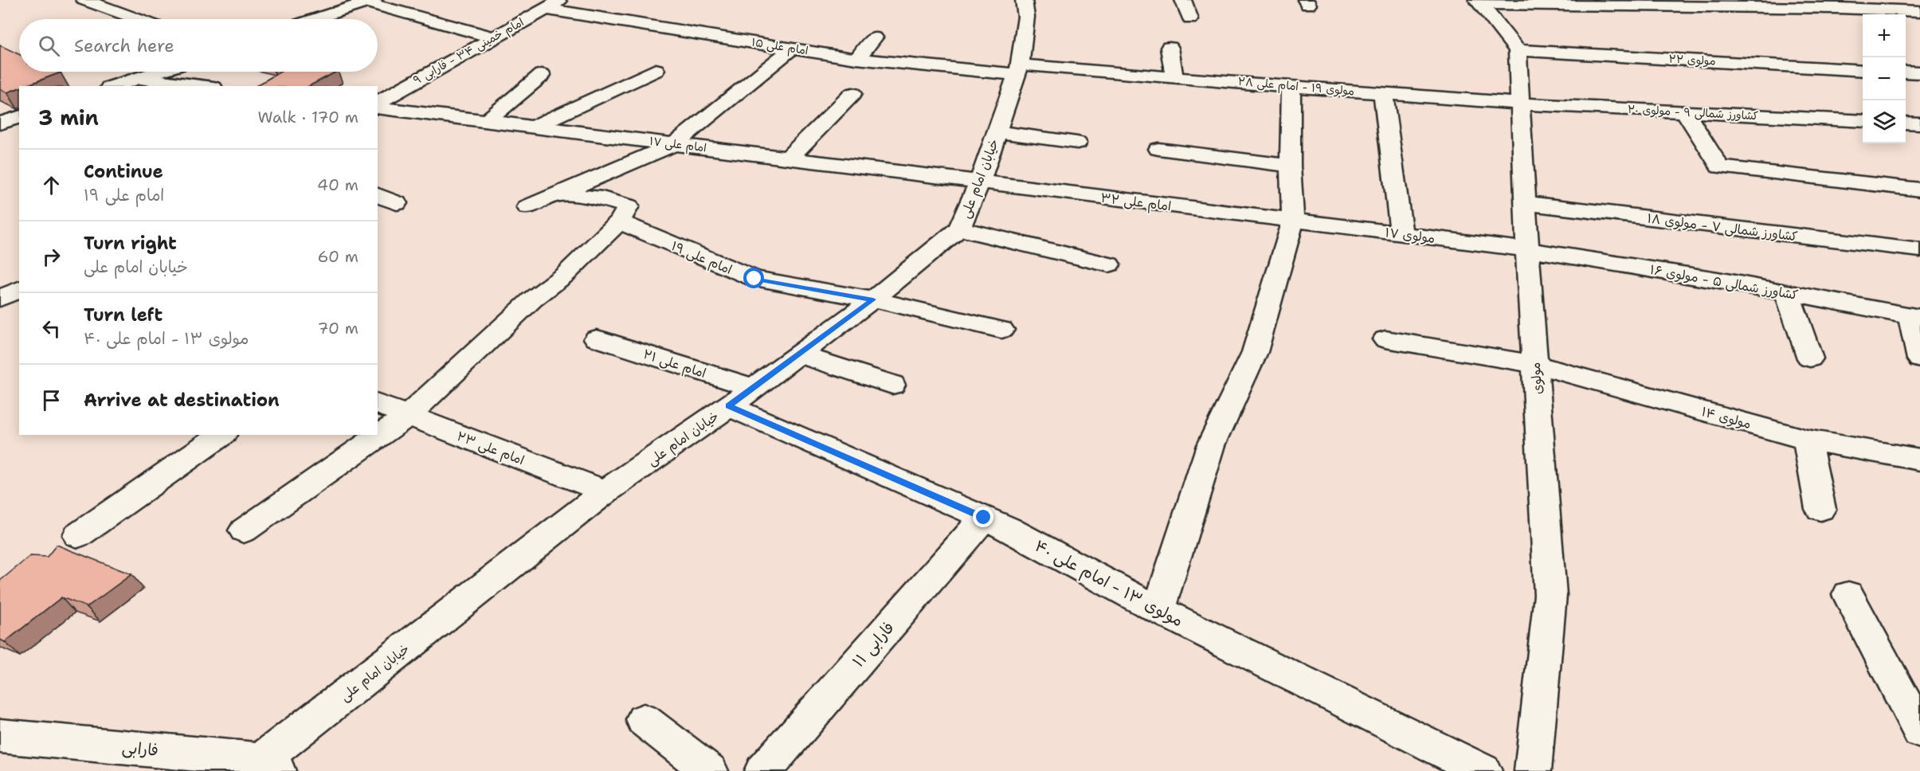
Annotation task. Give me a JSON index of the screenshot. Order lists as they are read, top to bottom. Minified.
{"streets":{"street":["امام علی ۱۵","امام خمینی ۳۴ - فارابی ۹","مولوی ۲۲","مولوی ۱۹ - امام علی ۲۸","کشاورز شمالی ۹ - مولوی ۲۰","امام علی ۱۷","خیابان امام علی","امام علی ۳۲","کشاورز شمالی ۷ - مولوی ۱۸","مولوی ۱۷","امام علی ۱۹","کشاورز شمالی ۵ - مولوی ۱۶","امام علی ۲۱","مولوی","مولوی ۱۴","امام علی ۲۳","مولوی ۱۳ - امام علی ۴۰","فارابی ۱۱","فارابی"]},"crossings":[["امام علی ۱۵","امام خمینی ۳۴ - فارابی ۹"],["امام علی ۱۵","مولوی ۱۹ - امام علی ۲۸"],["امام علی ۱۵","خیابان امام علی"],["مولوی ۲۲","مولوی"],["مولوی ۱۹ - امام علی ۲۸","کشاورز شمالی ۹ - مولوی ۲۰"],["مولوی ۱۹ - امام علی ۲۸","مولوی"],["کشاورز شمالی ۹ - مولوی ۲۰","مولوی"],["امام علی ۱۷","خیابان امام علی"],["امام علی ۱۷","امام علی ۳۲"],["خیابان امام علی","امام علی ۳۲"],["خیابان امام علی","امام علی ۱۹"],["خیابان امام علی","امام علی ۲۱"],["خیابان امام علی","امام علی ۲۳"],["خیابان امام علی","مولوی ۱۳ - امام علی ۴۰"],["خیابان امام علی","فارابی"],["امام علی ۳۲","مولوی ۱۷"],["کشاورز شمالی ۷ - مولوی ۱۸","مولوی"],["مولوی ۱۷","کشاورز شمالی ۵ - مولوی ۱۶"],["مولوی ۱۷","مولوی"],["کشاورز شمالی ۵ - مولوی ۱۶","مولوی"],["امام علی ۲۱","مولوی ۱۳ - امام علی ۴۰"],["مولوی","مولوی ۱۴"],["مولوی ۱۳ - امام علی ۴۰","فارابی ۱۱"]],"page":{"map_buttons":["+","−"],"search":"Search here","heading":["3 min","Walk · 170 m"],"list":[["Continue","امام علی ۱۹","40 m"],["Turn right","خیابان امام علی","60 m"],["Turn left","مولوی ۱۳ - امام علی ۴۰","70 m"],"Arrive at destination"]}}
